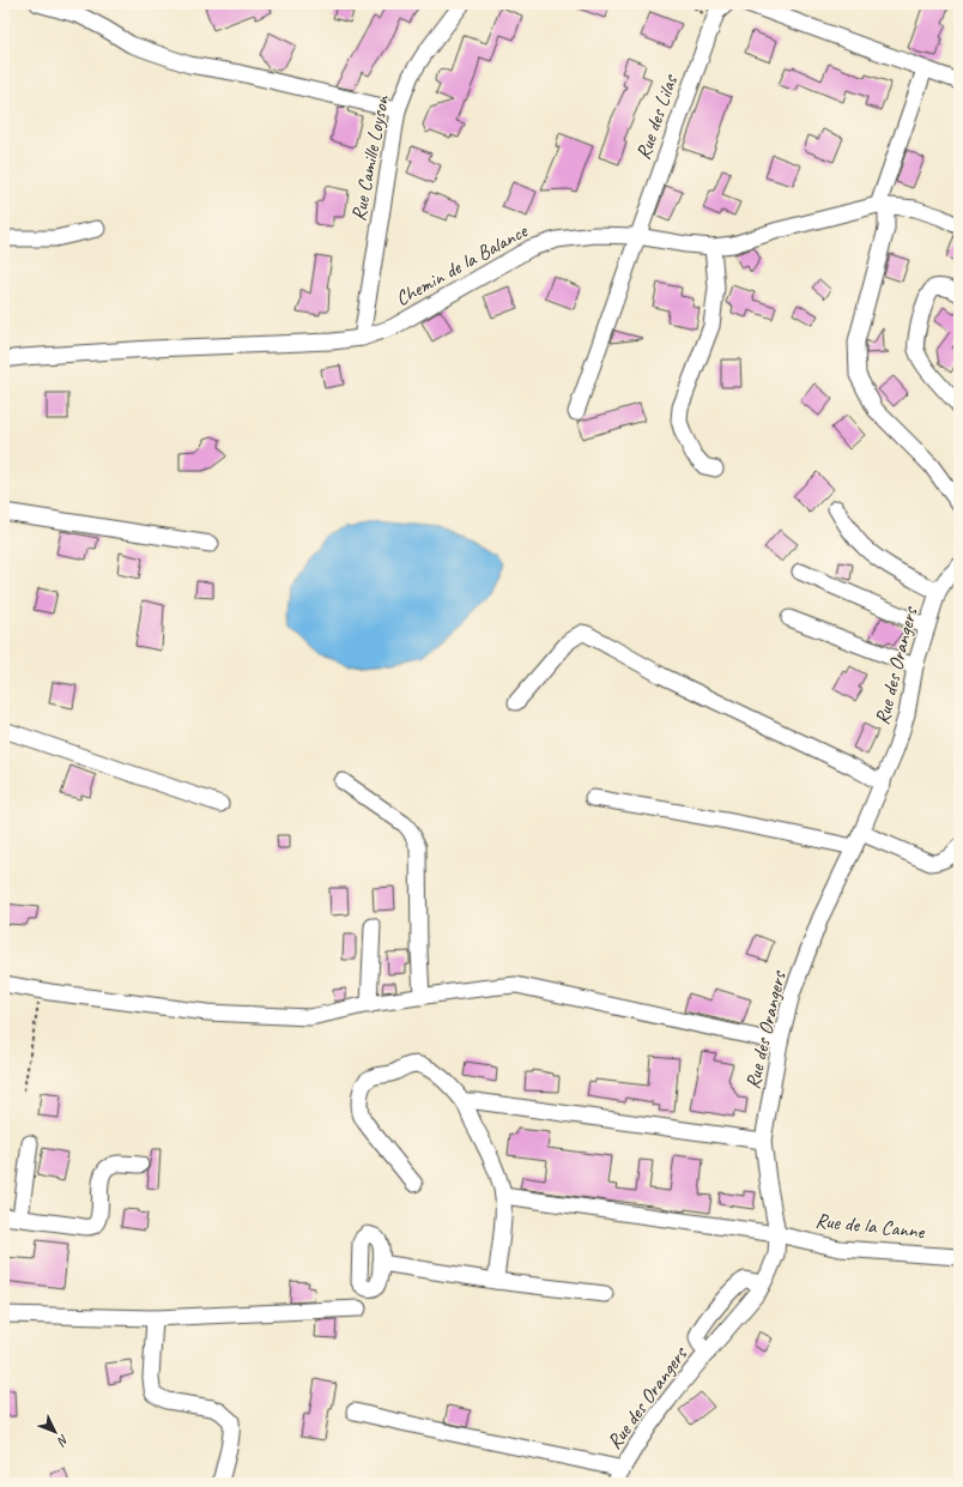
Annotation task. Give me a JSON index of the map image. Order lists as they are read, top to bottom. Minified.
{"streets":{"street":["Rue des Lilas","Rue Camille Loyson","Chemin de la Balance","Rue des Orangers","Rue de la Canne"]},"crossings":[["Rue des Lilas","Chemin de la Balance"],["Rue Camille Loyson","Chemin de la Balance"],["Rue des Orangers","Rue de la Canne"]],"north":"bottom right"}
